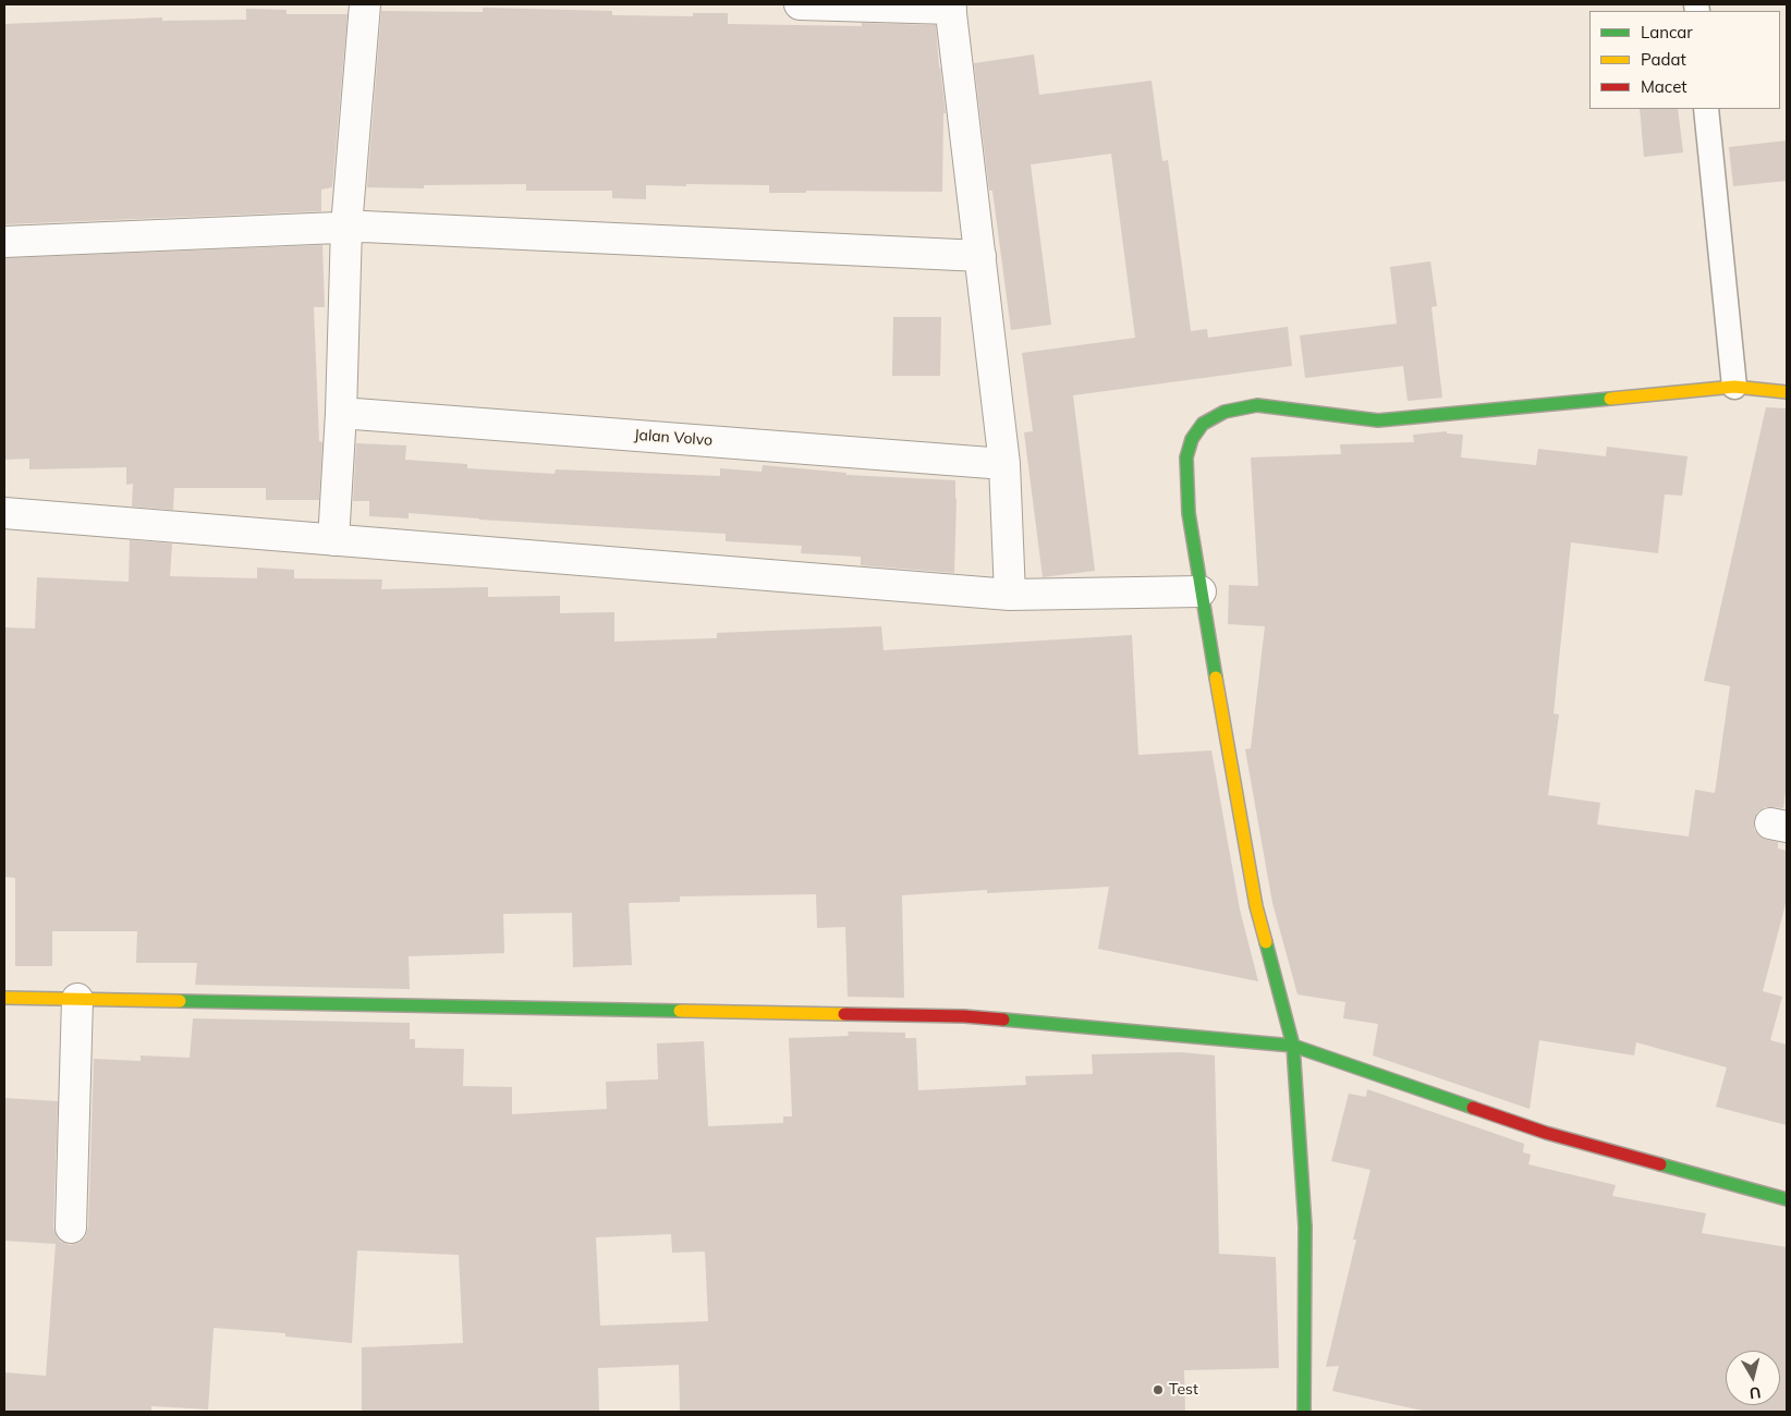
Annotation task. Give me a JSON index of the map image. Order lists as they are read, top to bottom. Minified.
{"streets":{"street":["Jalan Volvo"]},"places":["Test"],"legend":["Lancar","Padat","Macet"],"north":"bottom"}
